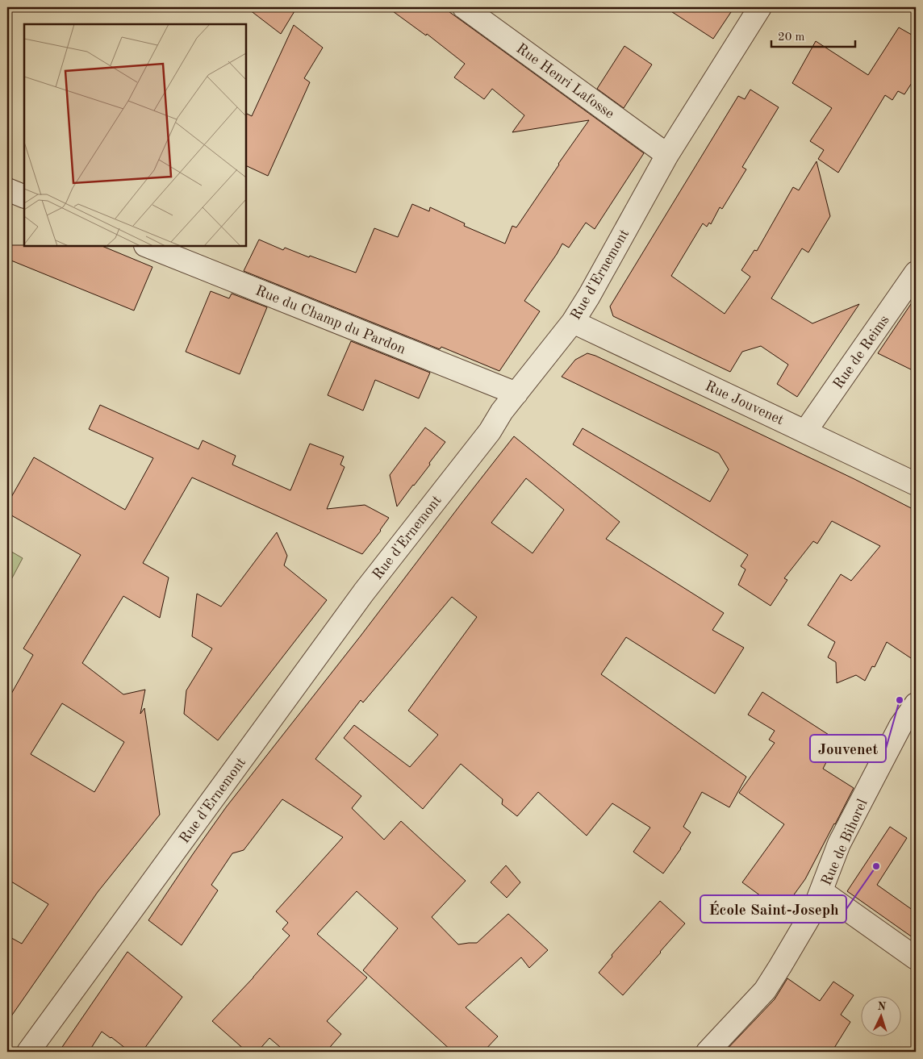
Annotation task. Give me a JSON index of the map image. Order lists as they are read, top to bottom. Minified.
{"streets":{"street":["Rue Henri Lafosse","Rue d'Ernemont","Rue du Champ du Pardon","Rue de Reims","Rue Jouvenet","Rue de Bihorel"]},"crossings":[["Rue Henri Lafosse","Rue d'Ernemont"],["Rue d'Ernemont","Rue du Champ du Pardon"],["Rue d'Ernemont","Rue Jouvenet"],["Rue de Reims","Rue Jouvenet"]],"places":["Jouvenet","École Saint-Joseph"],"scale_bar":"20 m","north":"top"}
